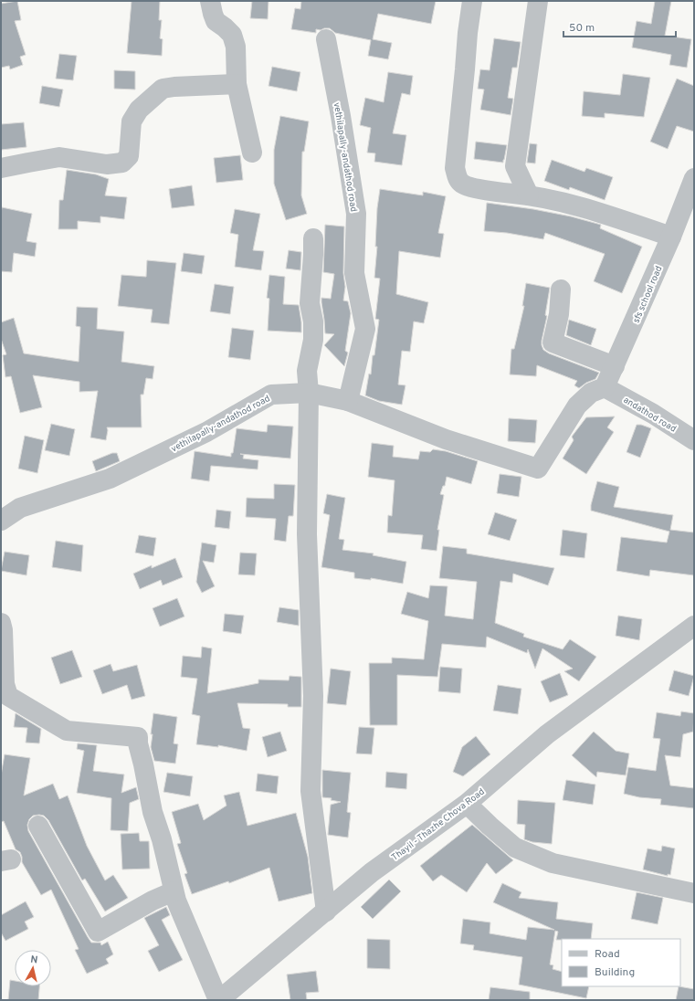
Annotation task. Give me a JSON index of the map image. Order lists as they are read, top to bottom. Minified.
{"streets":{"street":["vethilapally-andathod road","sfs school road","andathod road","Thayil - Thazhe Chova Road"]},"crossings":[["sfs school road","andathod road"]],"legend":["Road","Building"],"scale_bar":"50 m","north":"top"}
